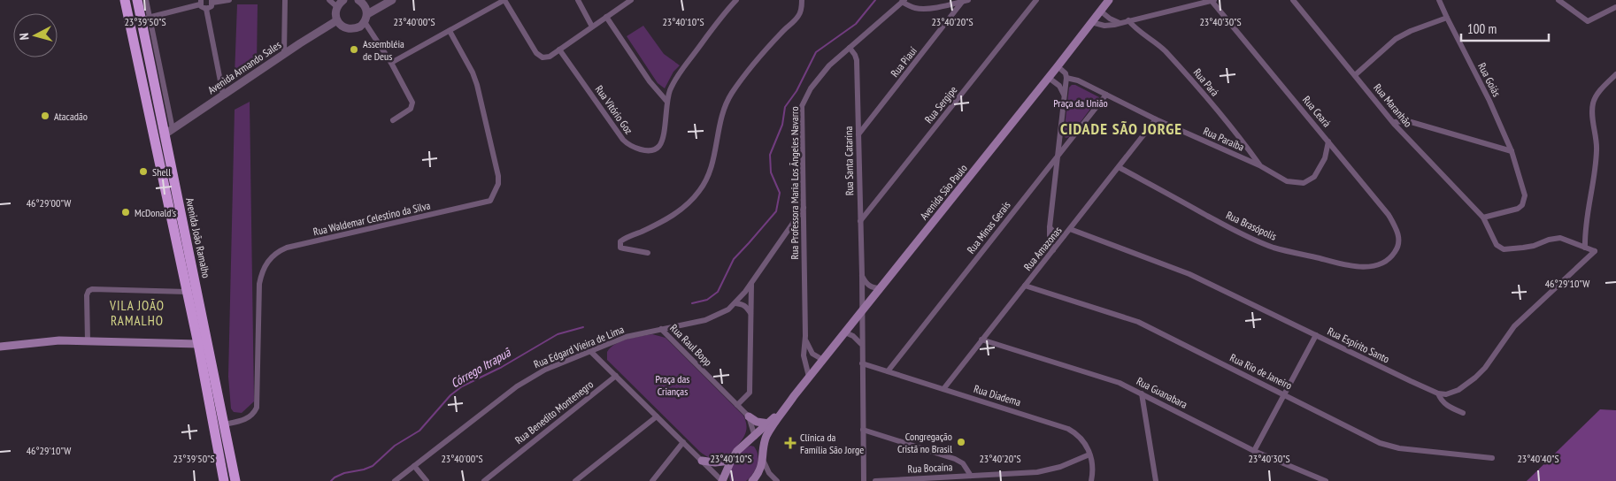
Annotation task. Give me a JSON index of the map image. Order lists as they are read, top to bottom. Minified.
{"streets":{"highway":["Avenida João Ramalho"],"main road":["Avenida São Paulo"],"street":["Rua Piauí","Avenida Armando Sales","Rua Goiás","Rua Pará","Rua Sergipe","Rua Maranhão","Rua Vitório Goz","Rua Ceará","Rua Paraíba","Rua Santa Catarina","Rua Professora Maria Los Ângeles Navarro","Rua Waldemar Celestino da Silva","Rua Brasópolis","Rua Minas Gerais","Rua Amazonas","Rua Raul Bopp","Rua Espírito Santo","Rua Edgard Vieira de Lima","Rua Rio de Janeiro","Rua Guanabara","Rua Diadema","Rua Benedito Montenegro","Rua Bocaina"]},"crossings":[["Rua Piauí","Rua Santa Catarina"],["Avenida Armando Sales","Avenida João Ramalho"],["Rua Goiás","Rua Maranhão"],["Rua Pará","Rua Paraíba"],["Rua Sergipe","Rua Santa Catarina"],["Rua Ceará","Rua Paraíba"],["Rua Ceará","Rua Brasópolis"],["Rua Paraíba","Rua Minas Gerais"],["Rua Paraíba","Rua Amazonas"],["Rua Santa Catarina","Rua Professora Maria Los Ângeles Navarro"],["Rua Santa Catarina","Avenida São Paulo"],["Rua Santa Catarina","Rua Diadema"],["Rua Professora Maria Los Ângeles Navarro","Avenida São Paulo"],["Rua Professora Maria Los Ângeles Navarro","Rua Edgard Vieira de Lima"],["Rua Waldemar Celestino da Silva","Avenida João Ramalho"],["Rua Brasópolis","Rua Amazonas"],["Rua Minas Gerais","Rua Diadema"],["Rua Amazonas","Rua Espírito Santo"],["Rua Amazonas","Rua Rio de Janeiro"],["Rua Amazonas","Rua Guanabara"],["Rua Amazonas","Rua Diadema"],["Rua Raul Bopp","Rua Edgard Vieira de Lima"],["Rua Diadema","Rua Bocaina"]],"districts":["CIDADE SÃO JORGE","VILA JOÃO RAMALHO"],"water":["Córrego Itrapuã"],"parks":["Praça da União","Praça das Crianças"],"places":{"other":["Assembléia de Deus","Atacadão","Shell","McDonald's","Congregação Cristã no Brasil"],"health":["Clínica da Família São Jorge"]},"scale_bar":"100 m","north":"left","coordinates":["23°39'50\"S","23°40'00\"S","23°40'10\"S","23°40'20\"S","23°40'30\"S","46°29'00\"W","46°29'10\"W","23°40'40\"S"]}
